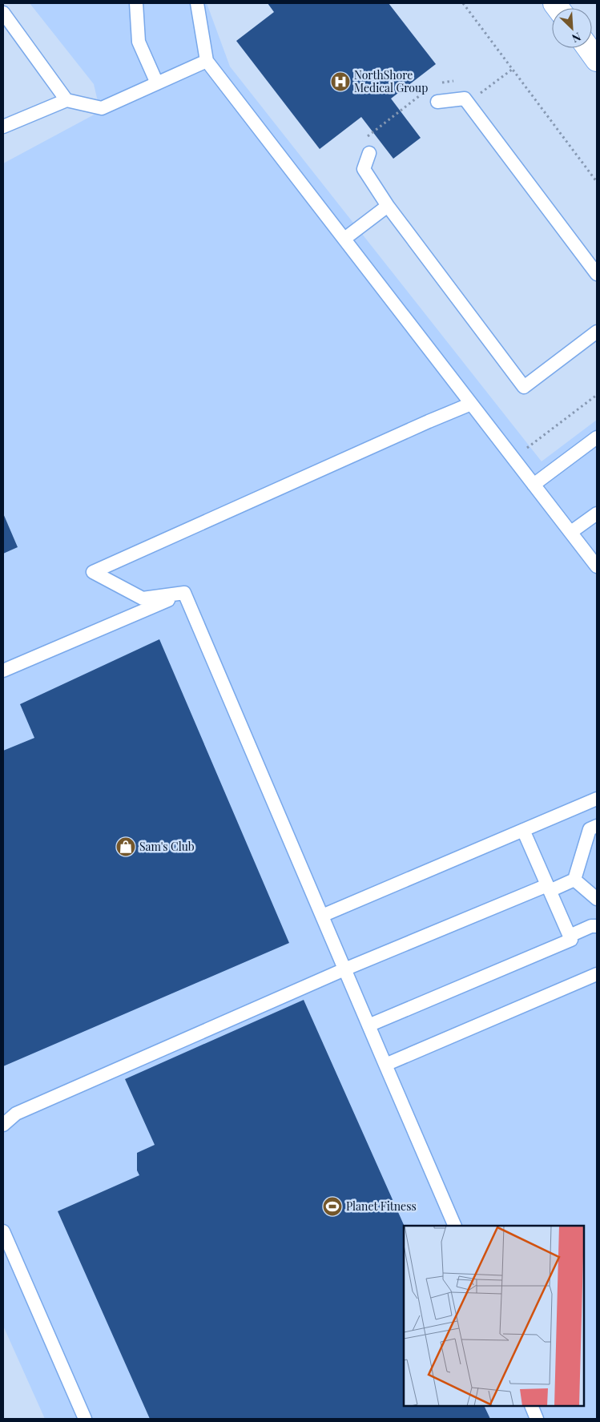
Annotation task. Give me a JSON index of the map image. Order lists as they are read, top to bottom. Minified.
{"places":{"hospital":["NorthShore Medical Group"],"shop":["Sam's Club"],"sports":["Planet Fitness"]},"north":"bottom right"}
